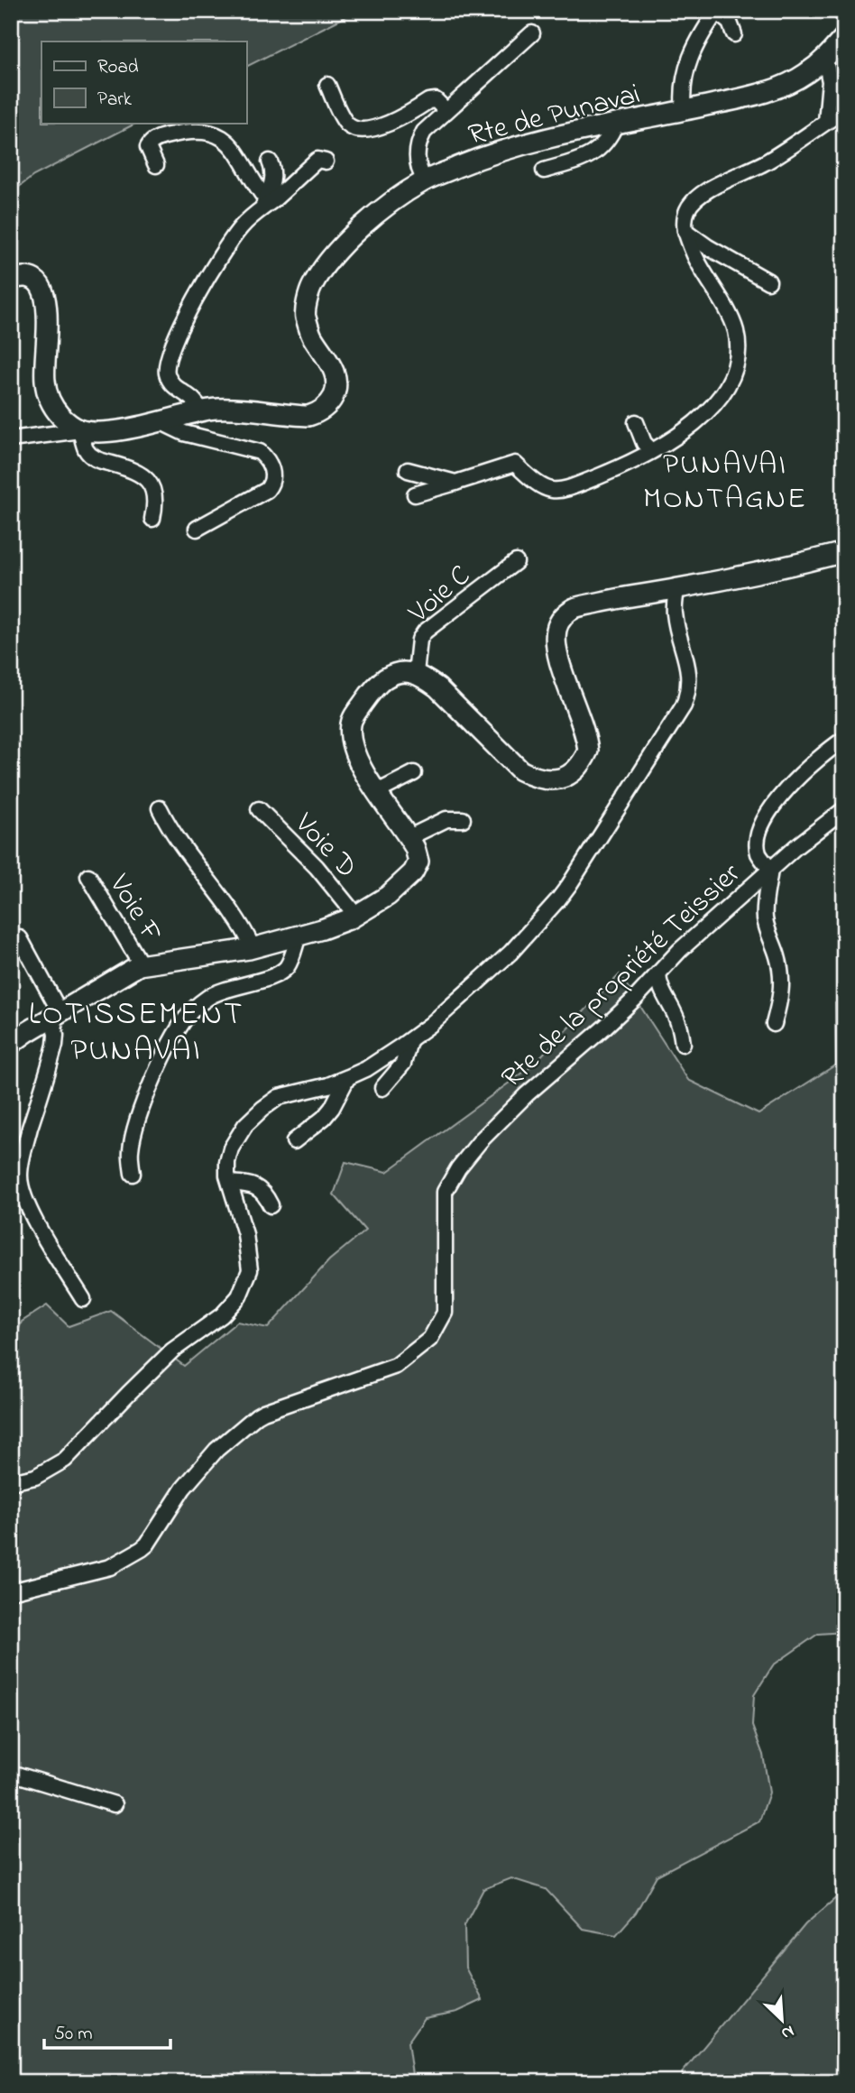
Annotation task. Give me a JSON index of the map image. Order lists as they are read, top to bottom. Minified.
{"streets":{"main road":["Rte de Punavai"],"street":["Voie C","Voie D","Voie F","Rte de la propriété Teissier"]},"districts":["PUNAVAI MONTAGNE","LOTISSEMENT PUNAVAI"],"legend":["Road","Park"],"scale_bar":"50 m","north":"bottom right"}
